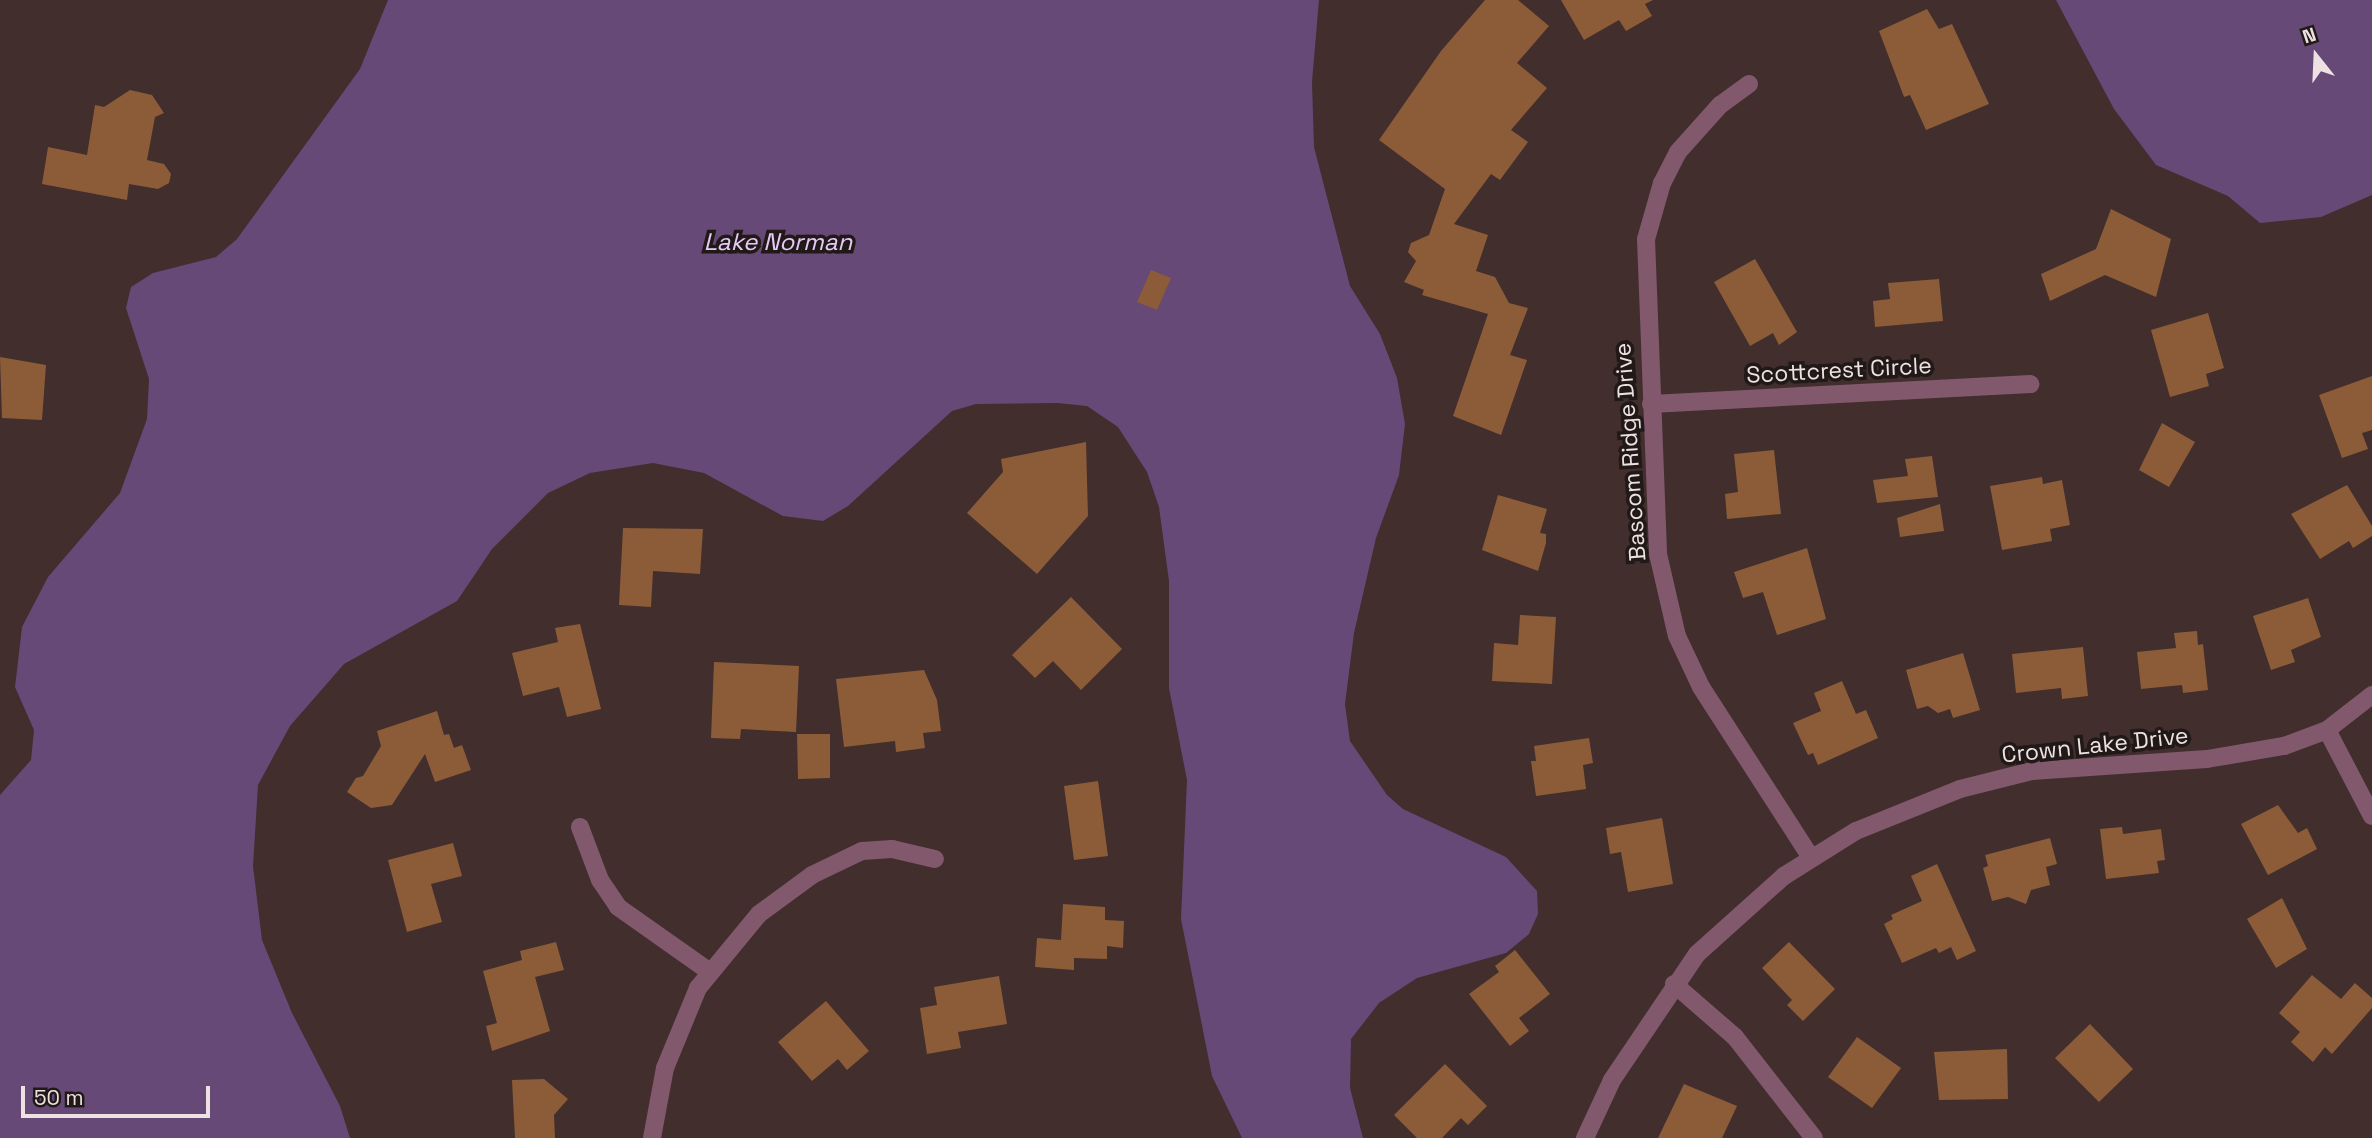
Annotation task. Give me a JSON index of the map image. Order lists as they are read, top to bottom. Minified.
{"streets":{"street":["Scottcrest Circle","Bascom Ridge Drive","Crown Lake Drive"]},"crossings":[["Scottcrest Circle","Bascom Ridge Drive"],["Bascom Ridge Drive","Crown Lake Drive"]],"water":["Lake Norman"],"scale_bar":"50 m","north":"top"}
